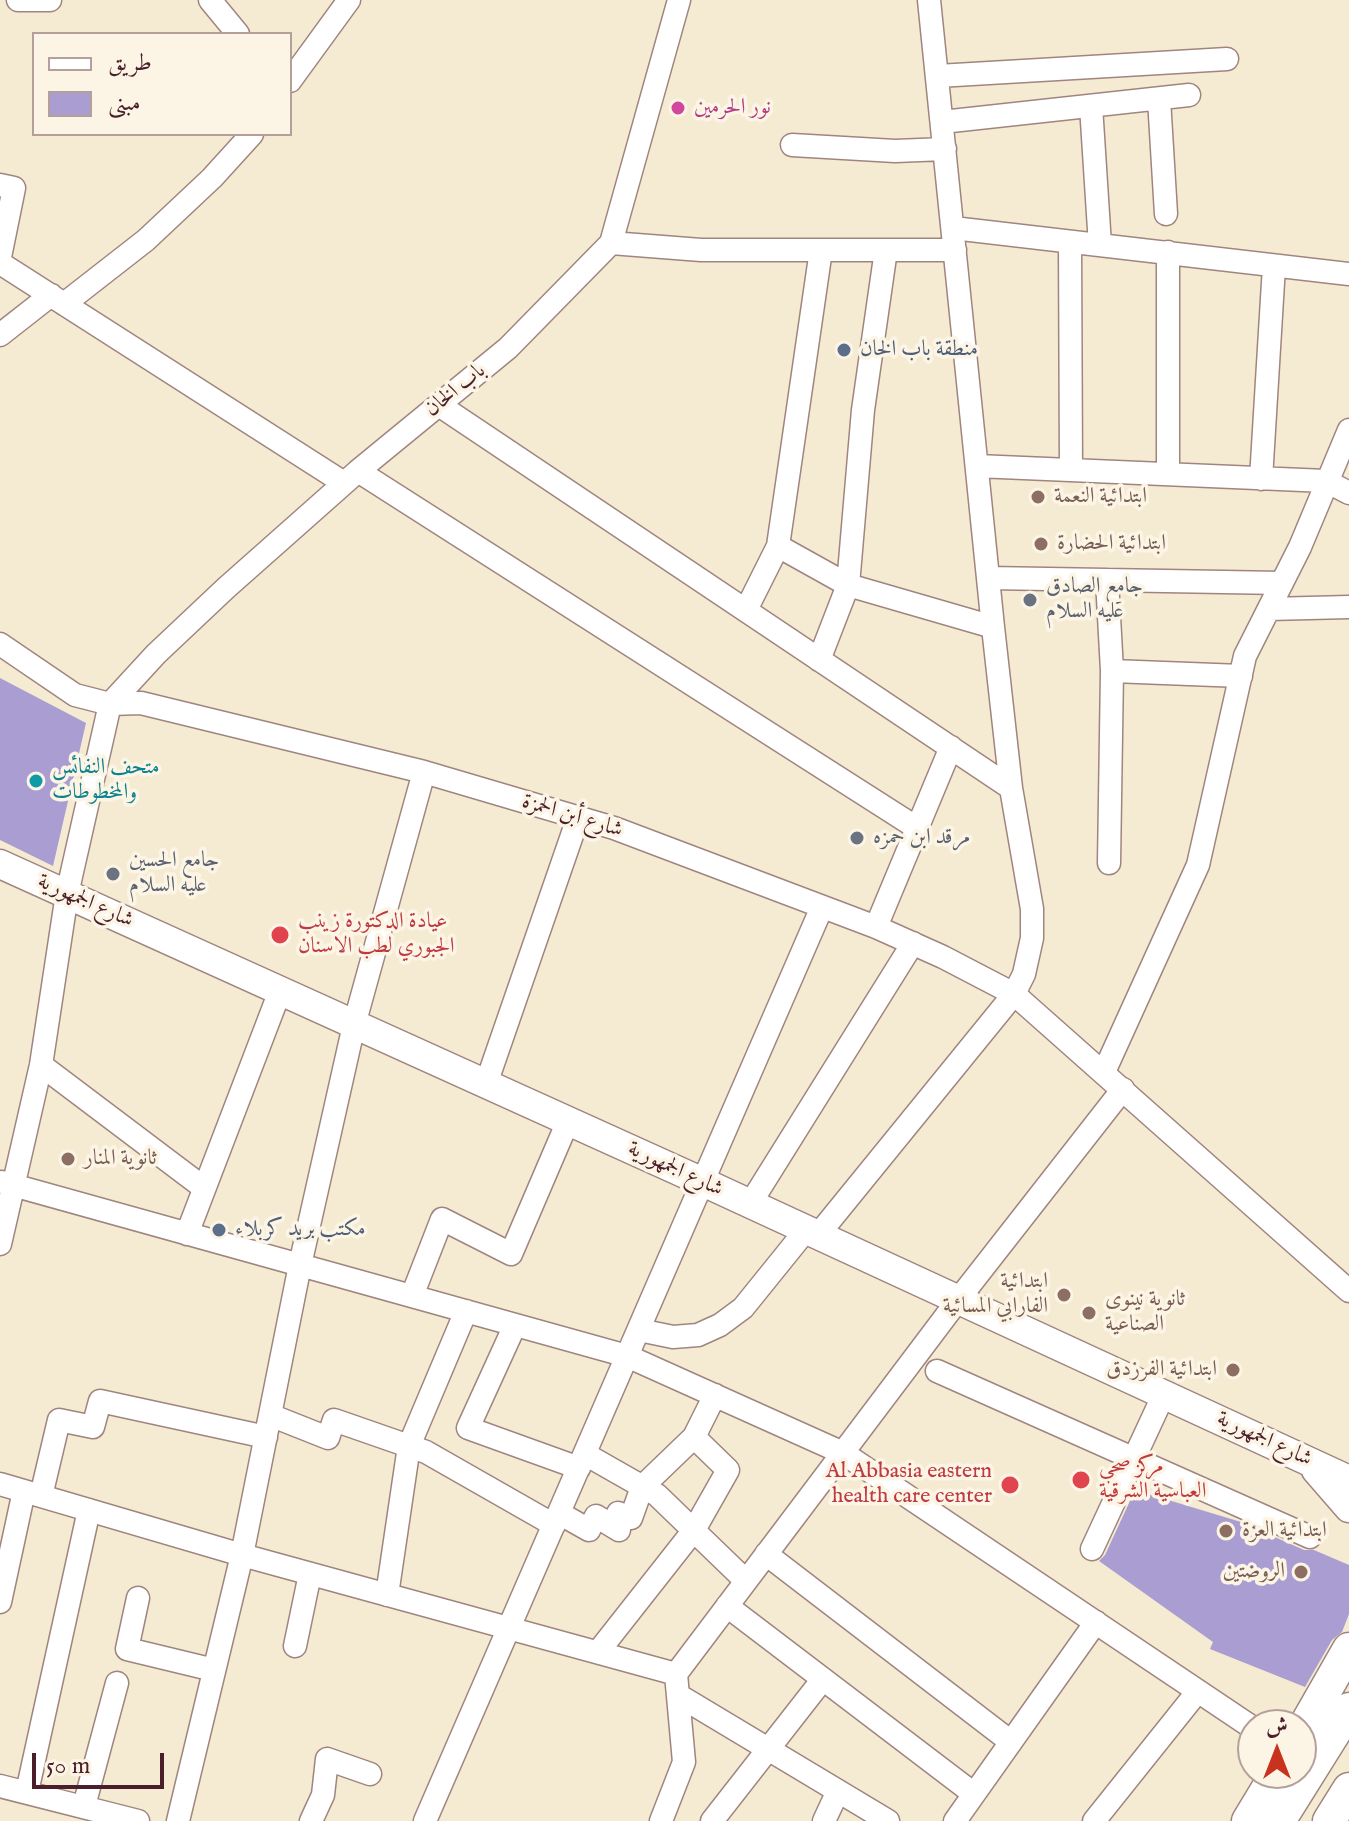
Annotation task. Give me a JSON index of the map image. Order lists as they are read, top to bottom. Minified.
{"streets":{"main road":["شارع الجمهورية"],"street":["باب الخان","شارع أبن الحمزة"]},"crossings":[["باب الخان","شارع أبن الحمزة"]],"places":["نور الحرمين","منطقة باب الخان","ابتدائية النعمة","ابتدائية الحضارة","جامع الصادق عليه السلام","متحف النفائس والمخطوطات","مرقد ابن حمزه","جامع الحسين عليه السلام","عيادة الدكتورة زينب الجبوري لطب الاسنان","ثانوية المنار","مكتب بريد كربلاء","ابتدائية الفارابي المسائية","ثانوية نينوى الصناعية","ابتدائية الفرزدق","مركز صحي العباسية الشرقية","Al Abbasia eastern health care center","ابتدائية العزة","الروضتين"],"legend":["طريق","مبنى"],"scale_bar":"50 m","north":"top"}
